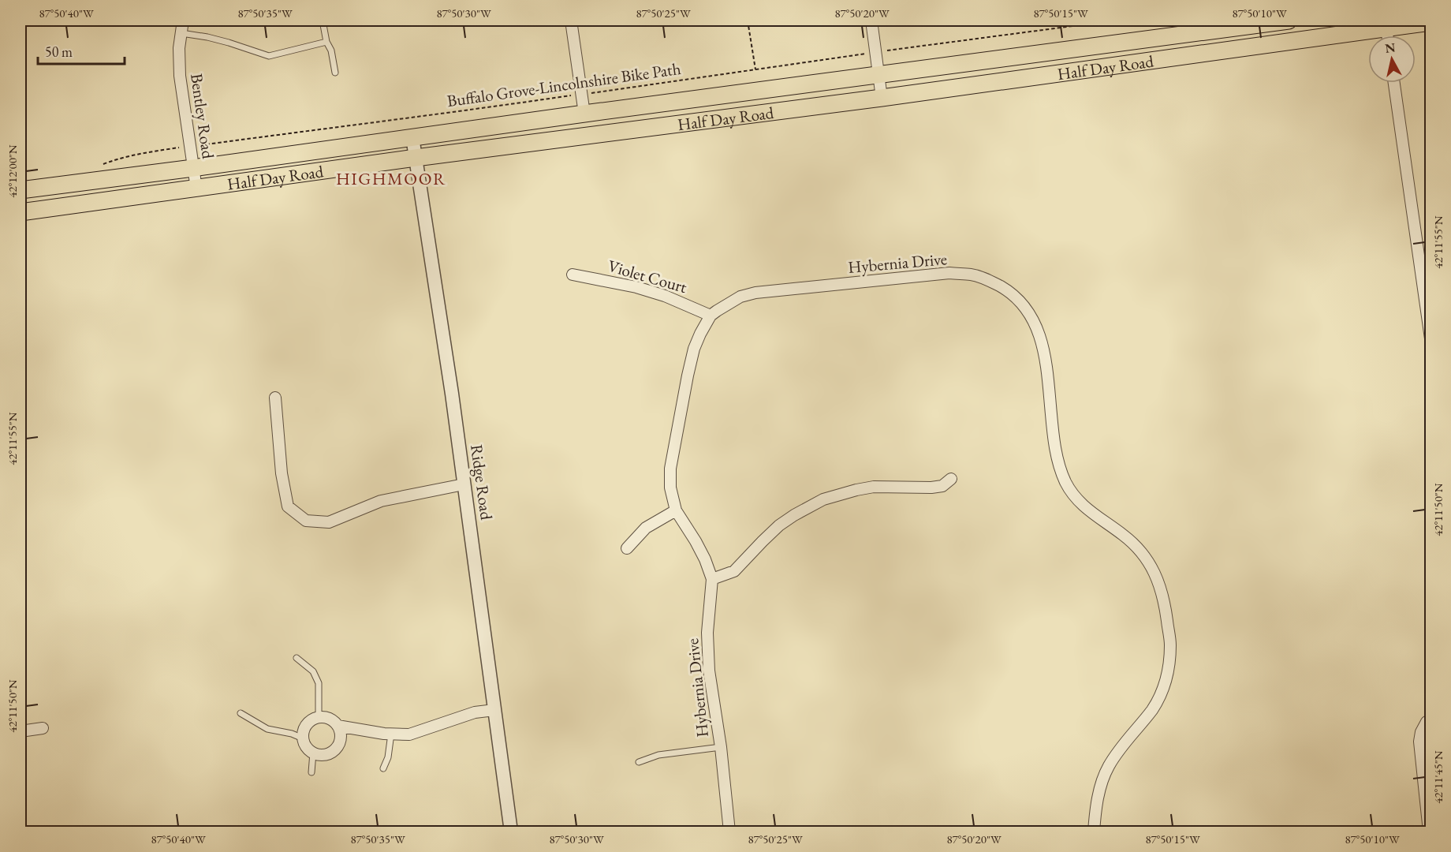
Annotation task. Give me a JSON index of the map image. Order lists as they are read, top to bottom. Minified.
{"streets":{"main road":["Half Day Road"],"street":["Bentley Road","Hybernia Drive","Violet Court","Ridge Road"],"path":["Buffalo Grove-Lincolnshire Bike Path"]},"crossings":[["Half Day Road","Bentley Road"],["Half Day Road","Ridge Road"],["Buffalo Grove-Lincolnshire Bike Path","Bentley Road"],["Hybernia Drive","Violet Court"]],"districts":["HIGHMOOR"],"scale_bar":"50 m","north":"top","coordinates":["87°50'40\"W","87°50'35\"W","87°50'30\"W","87°50'25\"W","87°50'20\"W","87°50'15\"W","87°50'10\"W","42°12'00\"N","42°11'55\"N","42°11'50\"N","42°11'45\"N"]}
